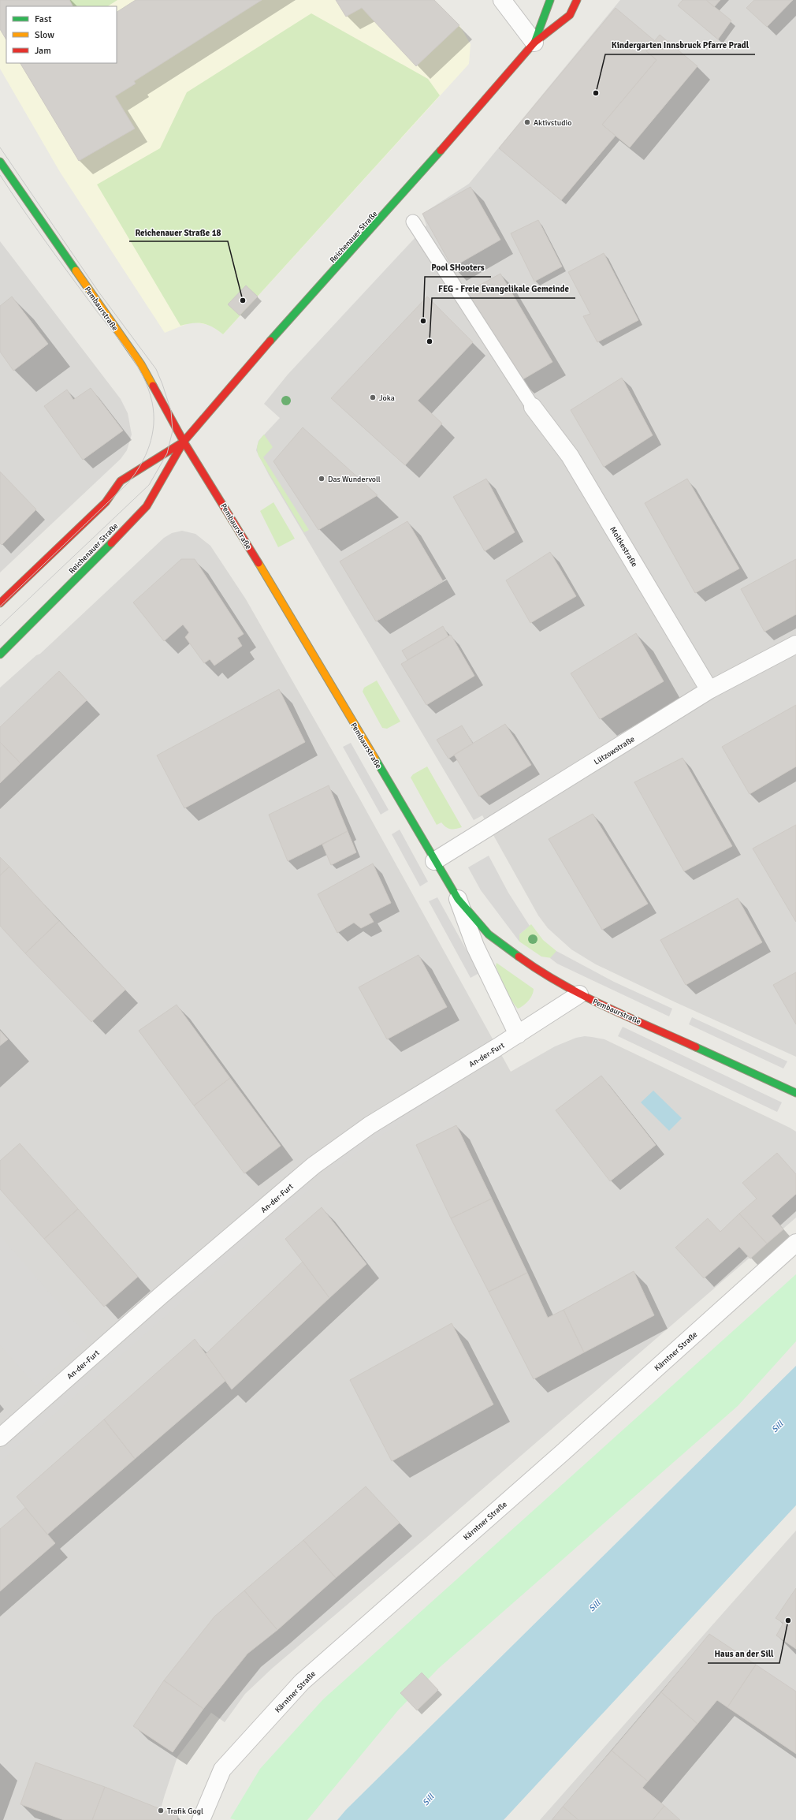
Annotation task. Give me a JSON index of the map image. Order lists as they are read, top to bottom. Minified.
{"streets":{"street":["Reichenauer Straße","Pembaurstraße","Moltkestraße","Lützowstraße","An-der-Furt","Kärntner Straße"]},"crossings":[["Reichenauer Straße","Pembaurstraße"],["Pembaurstraße","Lützowstraße"],["Pembaurstraße","An-der-Furt"],["Moltkestraße","Lützowstraße"]],"water":["Sill"],"places":["Kindergarten Innsbruck Pfarre Pradl","Aktivstudio","Reichenauer Straße 18","Pool SHooters","FEG - Freie Evangelikale Gemeinde","Joka","Das Wundervoll","Haus an der Sill","Trafik Gogl"],"legend":["Fast","Slow","Jam"]}
